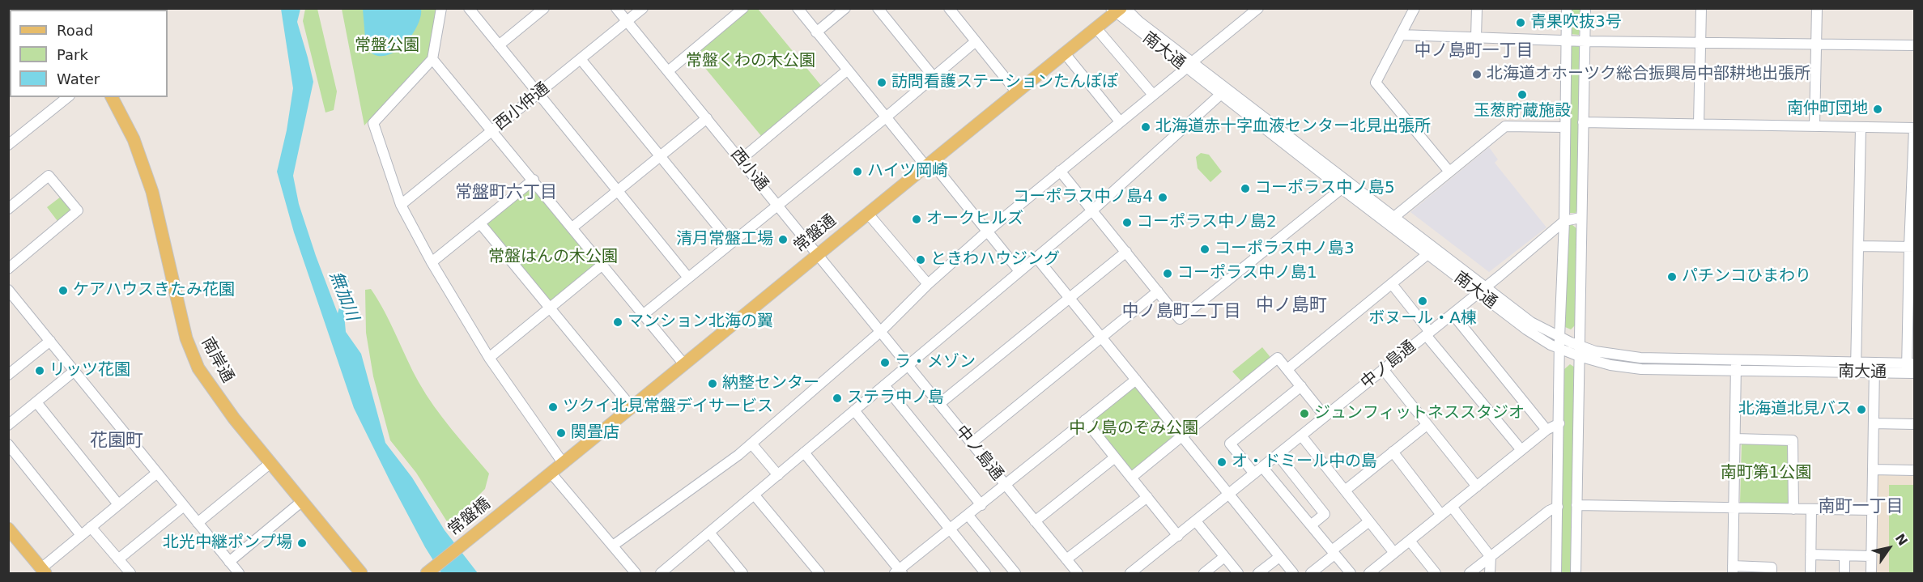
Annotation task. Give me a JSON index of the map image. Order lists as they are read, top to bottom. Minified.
{"streets":{"main road":["常盤通","南岸通","常盤橋"],"street":["南大通","西小仲通","西小通","中ノ島通"]},"crossings":[["南大通","常盤通"],["南大通","中ノ島通"],["西小仲通","西小通"],["西小通","常盤通"],["西小通","中ノ島通"],["常盤通","常盤橋"]],"districts":["中ノ島町一丁目","常盤町六丁目","中ノ島町","中ノ島町二丁目","花園町","南町一丁目"],"water":["無加川"],"parks":["常盤公園","常盤くわの木公園","常盤はんの木公園","中ノ島のぞみ公園","南町第1公園"],"places":["青果吹抜3号","北海道オホーツク総合振興局中部耕地出張所","訪問看護ステーションたんぽぽ","玉葱貯蔵施設","南仲町団地","北海道赤十字血液センター北見出張所","ハイツ岡崎","コーポラス中ノ島5","コーポラス中ノ島4","オークヒルズ","コーポラス中ノ島2","清月常盤工場","コーポラス中ノ島3","ときわハウジング","コーポラス中ノ島1","パチンコひまわり","ケアハウスきたみ花園","ボヌール・A棟","マンション北海の翼","ラ・メゾン","リッツ花園","納整センター","ステラ中ノ島","ツクイ北見常盤デイサービス","北海道北見バス","ジュンフィットネススタジオ","関畳店","オ・ドミール中の島","北光中継ポンプ場"],"legend":["Road","Park","Water"],"north":"top right"}
